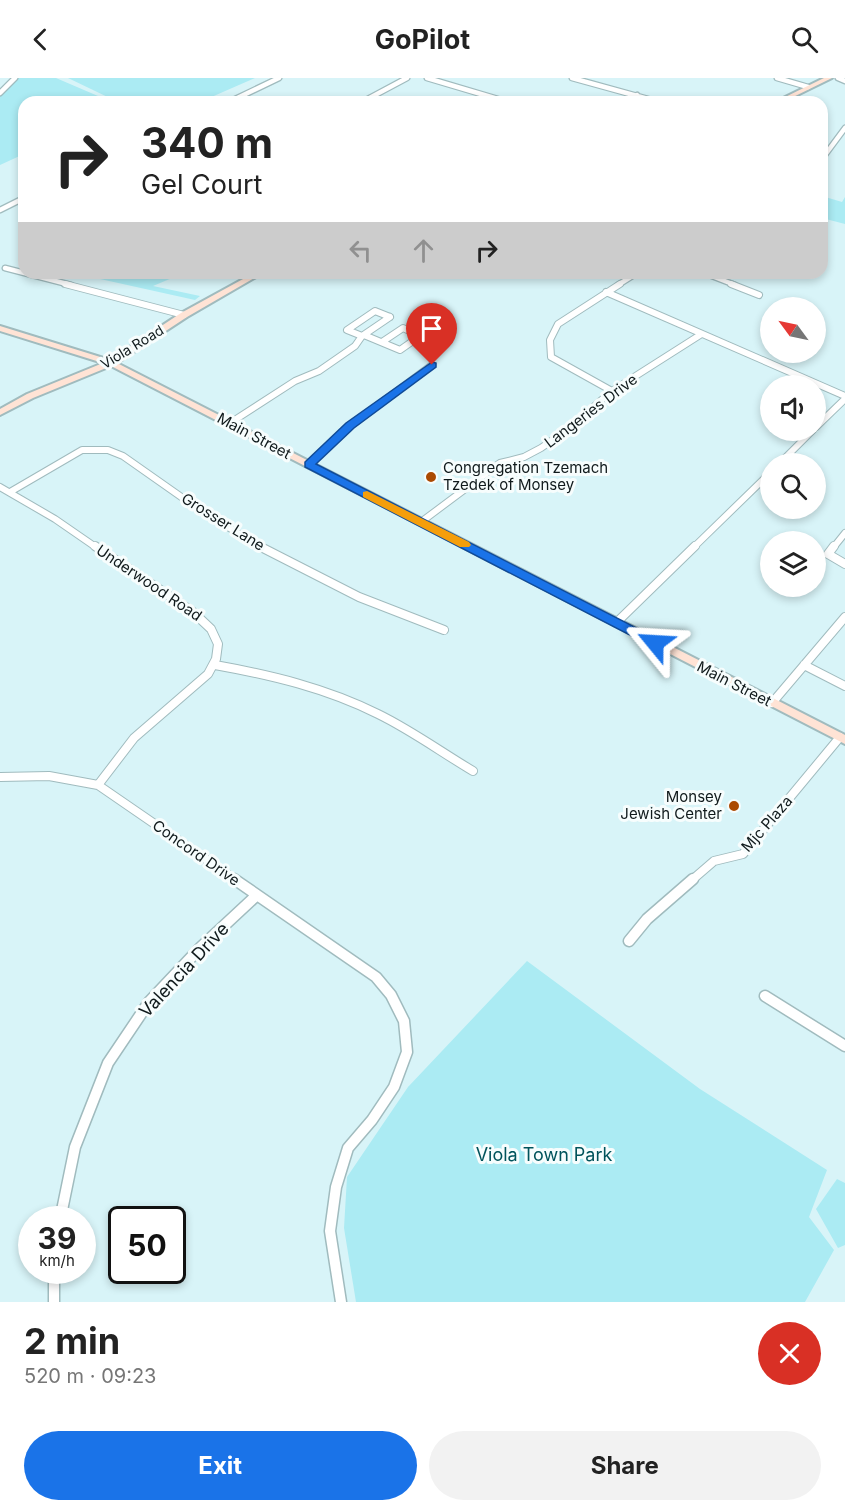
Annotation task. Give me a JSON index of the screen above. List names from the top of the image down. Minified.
{"streets":{"main road":["Viola Road","Main Street"],"street":["Langeries Drive","Grosser Lane","Underwood Road","Mjc Plaza","Concord Drive","Valencia Drive"]},"crossings":[["Viola Road","Main Street"],["Langeries Drive","Main Street"],["Main Street","Mjc Plaza"],["Grosser Lane","Underwood Road"],["Concord Drive","Valencia Drive"]],"parks":["Viola Town Park"],"places":["Congregation Tzemach Tzedek of Monsey","Monsey Jewish Center"],"north":"top left","page":{"header":"GoPilot","turn":["340 m","Gel Court"],"speed":"39 km/h","limit":"50","heading":["2 min","520 m · 09:23"],"buttons":["Exit","Share"]}}
